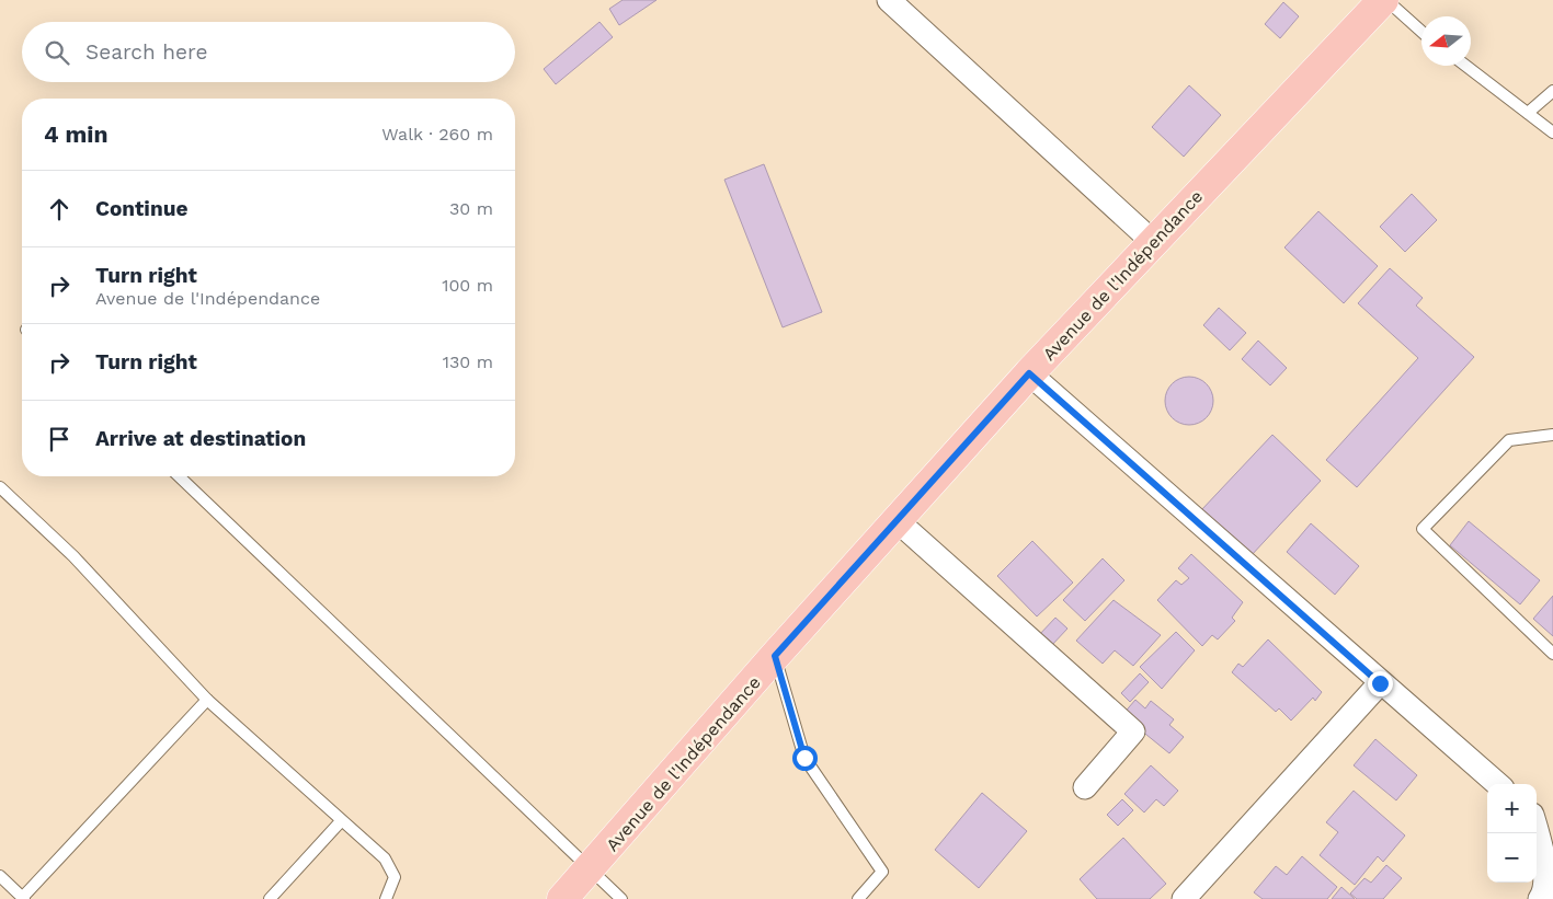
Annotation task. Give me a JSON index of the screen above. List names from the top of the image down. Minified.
{"streets":{"main road":["Avenue de l'Indépendance"]},"north":"left","page":{"search":"Search here","heading":["4 min","Walk · 260 m"],"list":[["Continue","30 m"],["Turn right","Avenue de l'Indépendance","100 m"],["Turn right","130 m"],"Arrive at destination"],"map_buttons":["+","−"]}}
